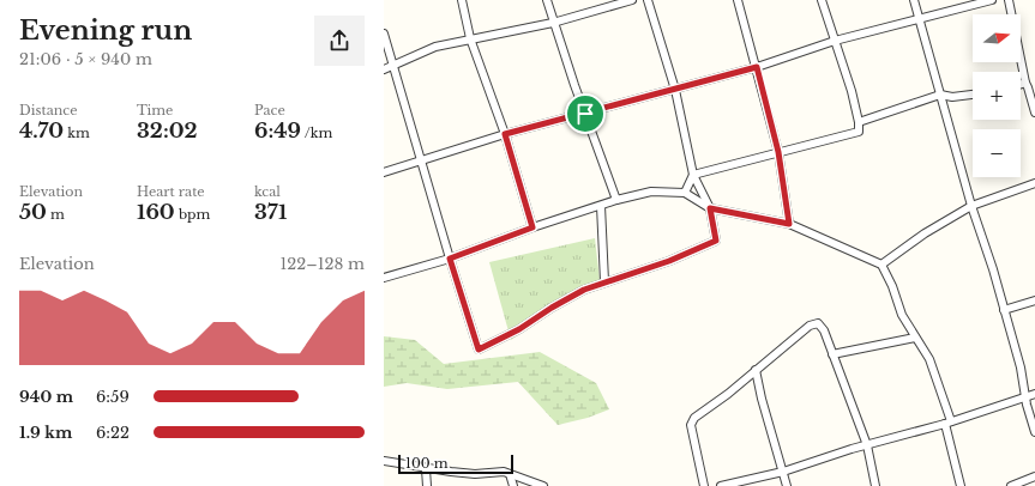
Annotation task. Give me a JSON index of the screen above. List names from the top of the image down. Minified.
{"scale_bar":"100 m","north":"right","page":{"heading":["Evening run","21:06 · 5 × 940 m"],"map_buttons":["+","−"],"stats":[["Distance","4.70 km"],["Time","32:02"],["Pace","6:49 /km"],["Elevation","50 m"],["Heart rate","160 bpm"],["kcal","371"]],"chart":["Elevation","122–128 m"],"list":[{"name":"940 m","note":"6:59"},{"name":"1.9 km","note":"6:22"}],"scale":"100 m"}}
